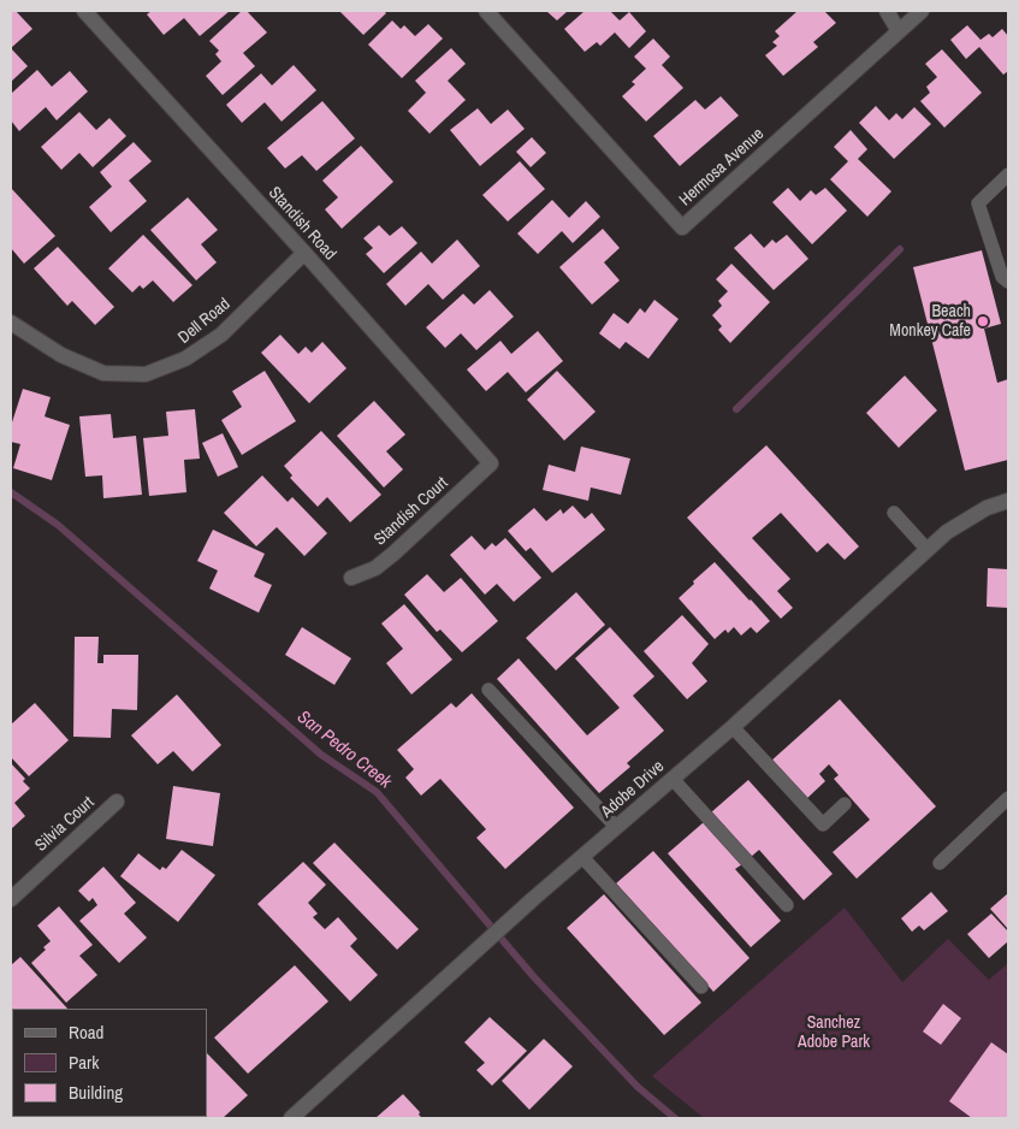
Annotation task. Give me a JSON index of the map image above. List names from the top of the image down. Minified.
{"streets":{"street":["Hermosa Avenue","Standish Road","Dell Road","Standish Court","Adobe Drive","Silvia Court"]},"crossings":[["Standish Road","Dell Road"],["Standish Road","Standish Court"]],"water":["San Pedro Creek"],"parks":["Sanchez Adobe Park"],"places":["Beach Monkey Cafe"],"legend":["Road","Park","Building"]}
